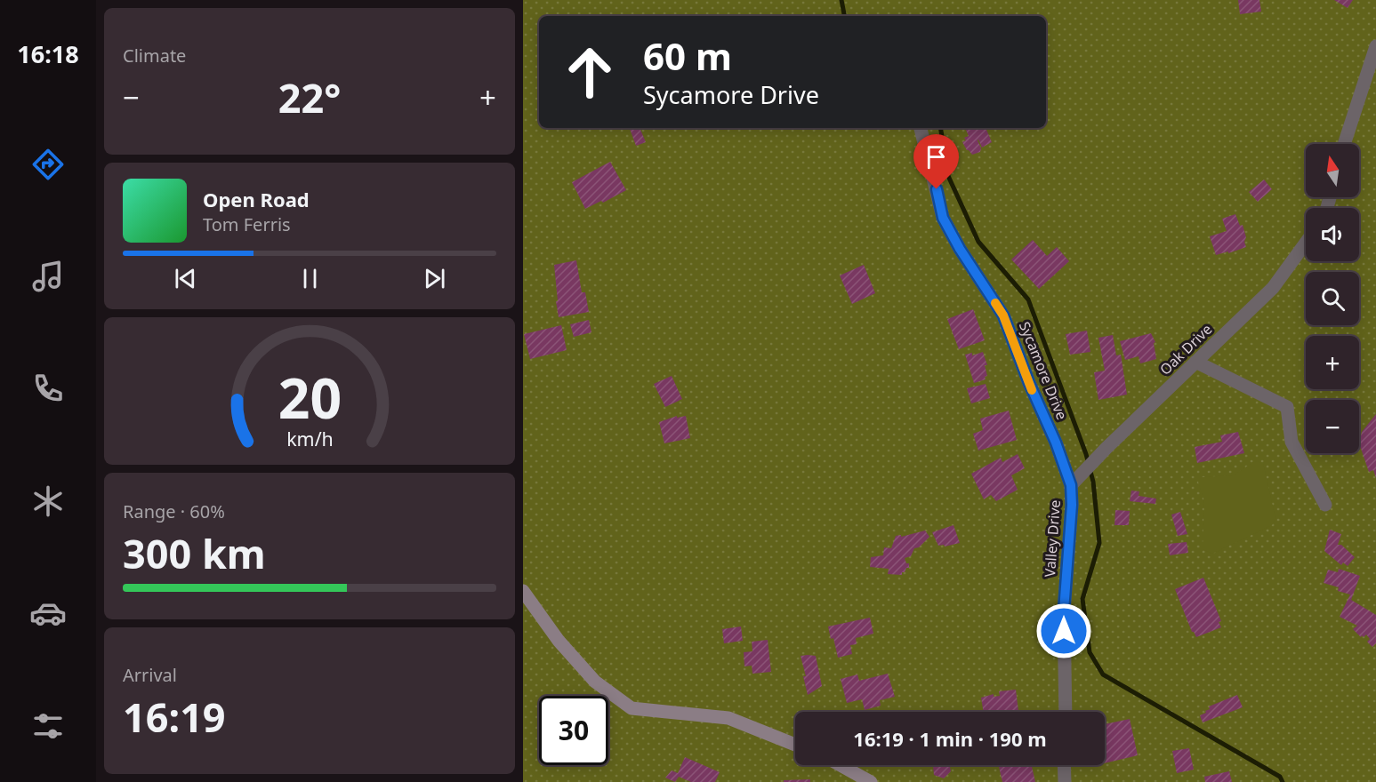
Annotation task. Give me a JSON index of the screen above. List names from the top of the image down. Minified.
{"streets":{"street":["Oak Drive","Sycamore Drive","Valley Drive"]},"crossings":[["Oak Drive","Sycamore Drive"],["Oak Drive","Valley Drive"],["Sycamore Drive","Valley Drive"]],"north":"top","page":{"tabs":"16:18","tile":["Climate",["Range · 60%","300 km"],["Arrival","16:19"]],"turn":["60 m","Sycamore Drive"],"heat":["−","22°","+"],"map_buttons":["+","−"],"song":["Open Road","Tom Ferris"],"limit":"30","trip":"16:19 · 1 min · 190 m","gauge":["20","km/h"]}}
